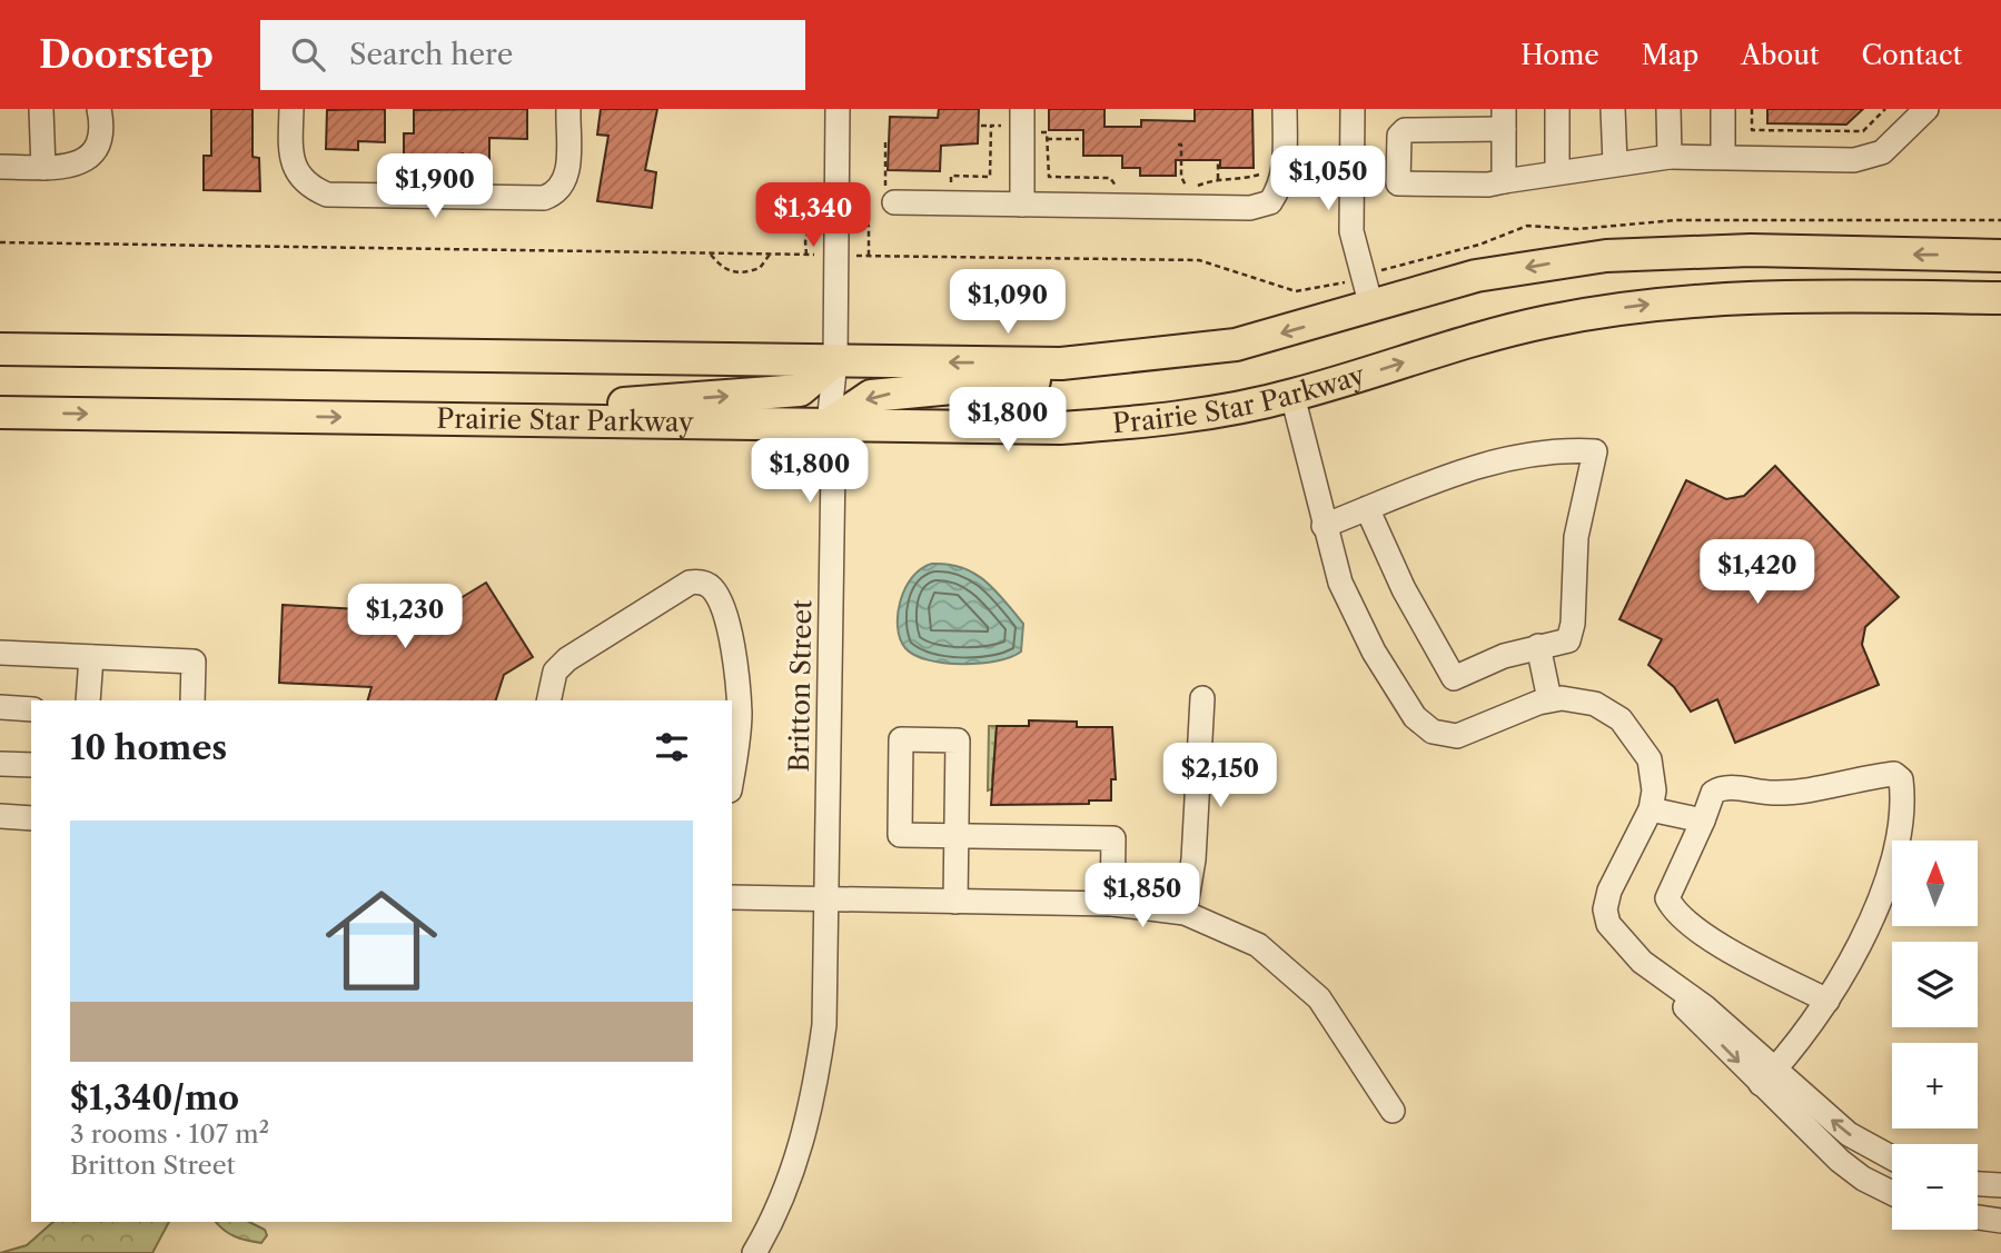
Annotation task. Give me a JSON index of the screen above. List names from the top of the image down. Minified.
{"streets":{"main road":["Prairie Star Parkway"],"street":["Britton Street"]},"crossings":[["Prairie Star Parkway","Britton Street"]],"north":"top","page":{"header":"Doorstep","search":"Search here","nav":["Home","Map","About","Contact"],"price":["$1,050","$1,900","$1,340","$1,090","$1,800","$1,800","$1,420","$1,230","$2,150","$1,850"],"heading":"10 homes","list":[{"name":"$1,340/mo","note":"3 rooms · 107 m² · Britton Street"}],"map_buttons":["+","−"]}}
